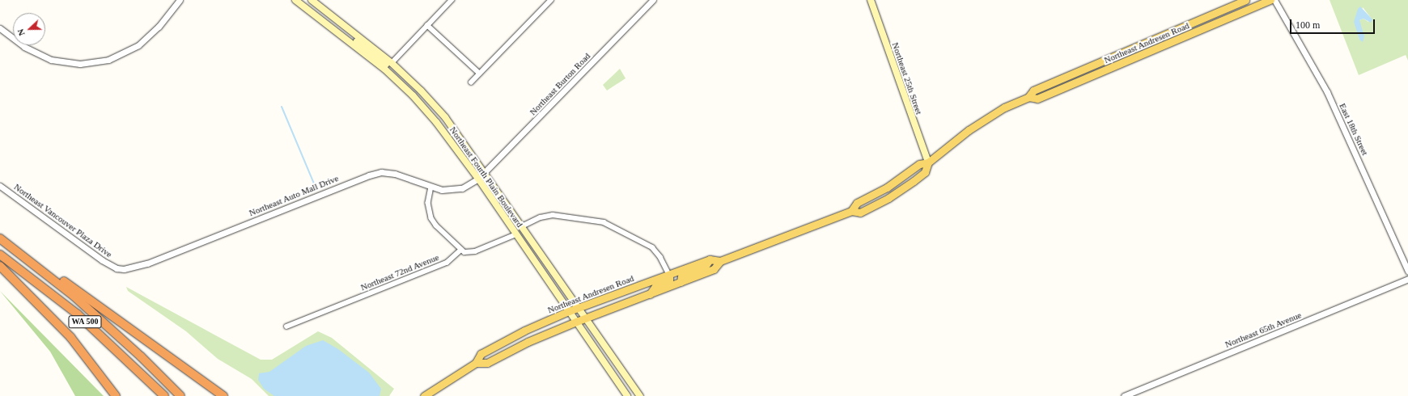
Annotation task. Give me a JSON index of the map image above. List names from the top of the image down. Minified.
{"streets":{"highway":["WA 500"],"main road":["Northeast Andresen Road","Northeast 25th Street","Northeast Fourth Plain Boulevard"],"street":["Northeast Burton Road","East 18th Street","Northeast Auto Mall Drive","Northeast Vancouver Plaza Drive","Northeast 72nd Avenue","Northeast 65th Avenue"]},"crossings":[["Northeast Andresen Road","Northeast 25th Street"],["Northeast Andresen Road","Northeast Fourth Plain Boulevard"],["Northeast Burton Road","Northeast Fourth Plain Boulevard"],["Northeast Burton Road","Northeast Auto Mall Drive"],["Northeast Fourth Plain Boulevard","Northeast Auto Mall Drive"],["Northeast Auto Mall Drive","Northeast Vancouver Plaza Drive"]],"scale_bar":"100 m","north":"left"}
